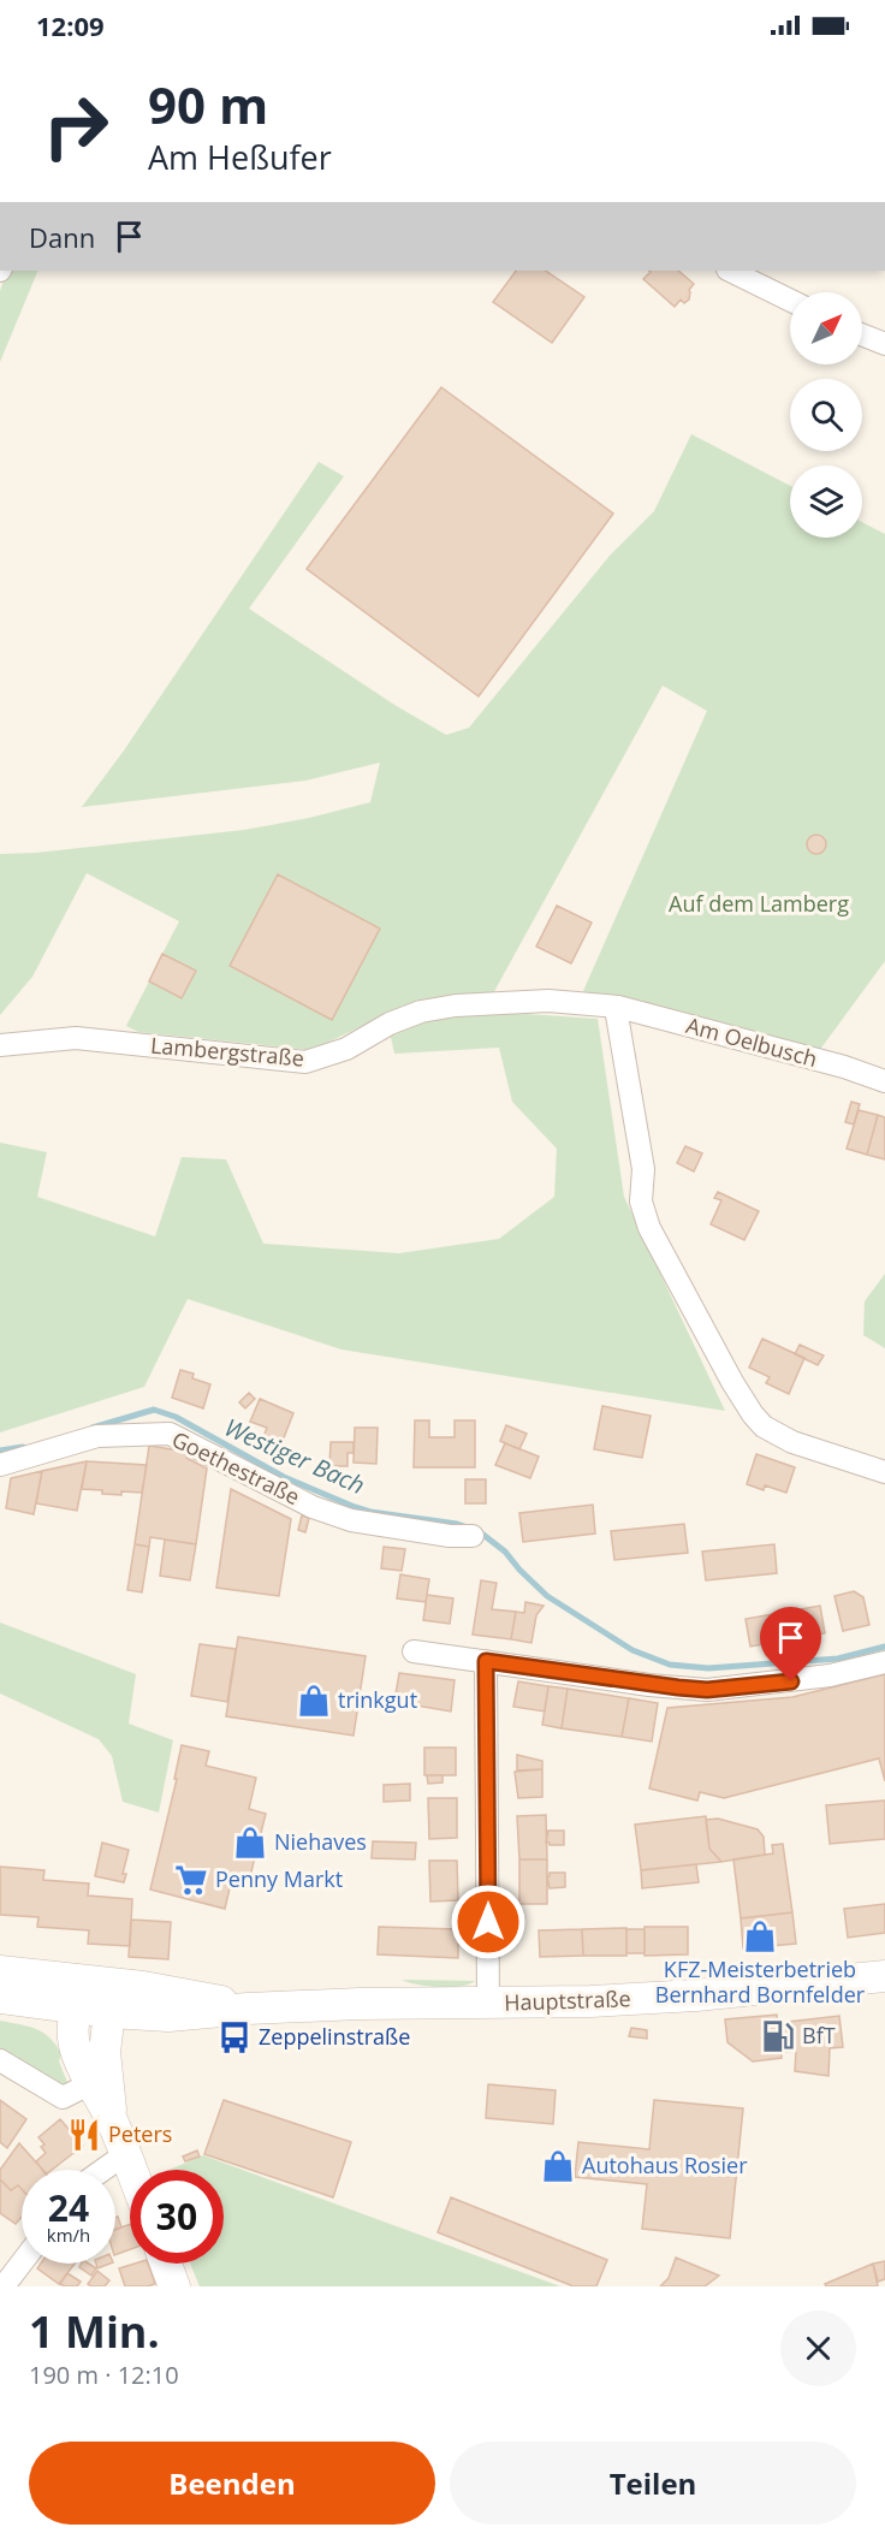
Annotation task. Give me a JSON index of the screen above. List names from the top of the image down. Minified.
{"streets":{"main road":["Hauptstraße"],"street":["Am Oelbusch","Lambergstraße","Goethestraße"]},"crossings":[["Am Oelbusch","Lambergstraße"]],"water":["Westiger Bach"],"parks":["Auf dem Lamberg"],"places":{"shop":["trinkgut","Niehaves","KFZ-Meisterbetrieb Bernhard Bornfelder","Autohaus Rosier"],"supermarket":["Penny Markt"],"fuel station":["BfT"],"bus stop":["Zeppelinstraße"],"restaurant":["Peters"]},"north":"top right","page":{"status":"12:09","turn":["90 m","Am Heßufer"],"then":"Dann","speed":"24 km/h","limit":"30","heading":["1 Min.","190 m · 12:10"],"buttons":["Beenden","Teilen"]}}
